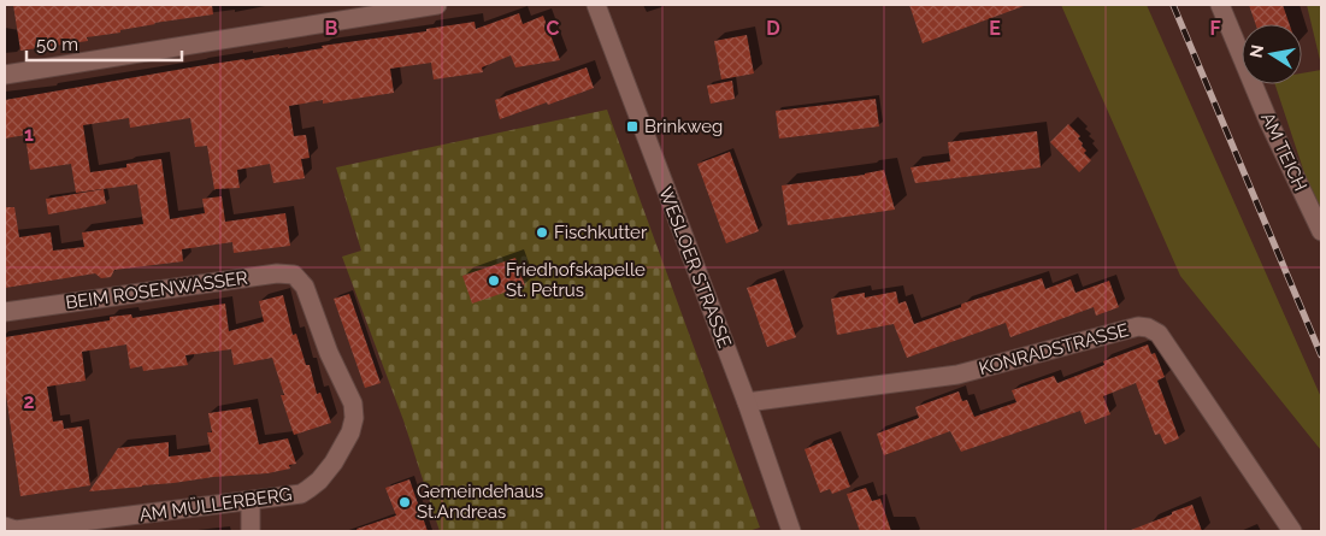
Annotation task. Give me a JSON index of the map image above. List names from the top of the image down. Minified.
{"streets":{"street":["AM TEICH","WESLOER STRASSE","BEIM ROSENWASSER","KONRADSTRASSE","AM MÜLLERBERG"]},"crossings":[["WESLOER STRASSE","KONRADSTRASSE"],["BEIM ROSENWASSER","AM MÜLLERBERG"]],"places":{"transit":["Brinkweg"],"other":["Fischkutter","Friedhofskapelle St. Petrus","Gemeindehaus St.Andreas"]},"scale_bar":"50 m","north":"left","grid":{"columns":["B","C","D","E","F"],"rows":["1","2"]}}
